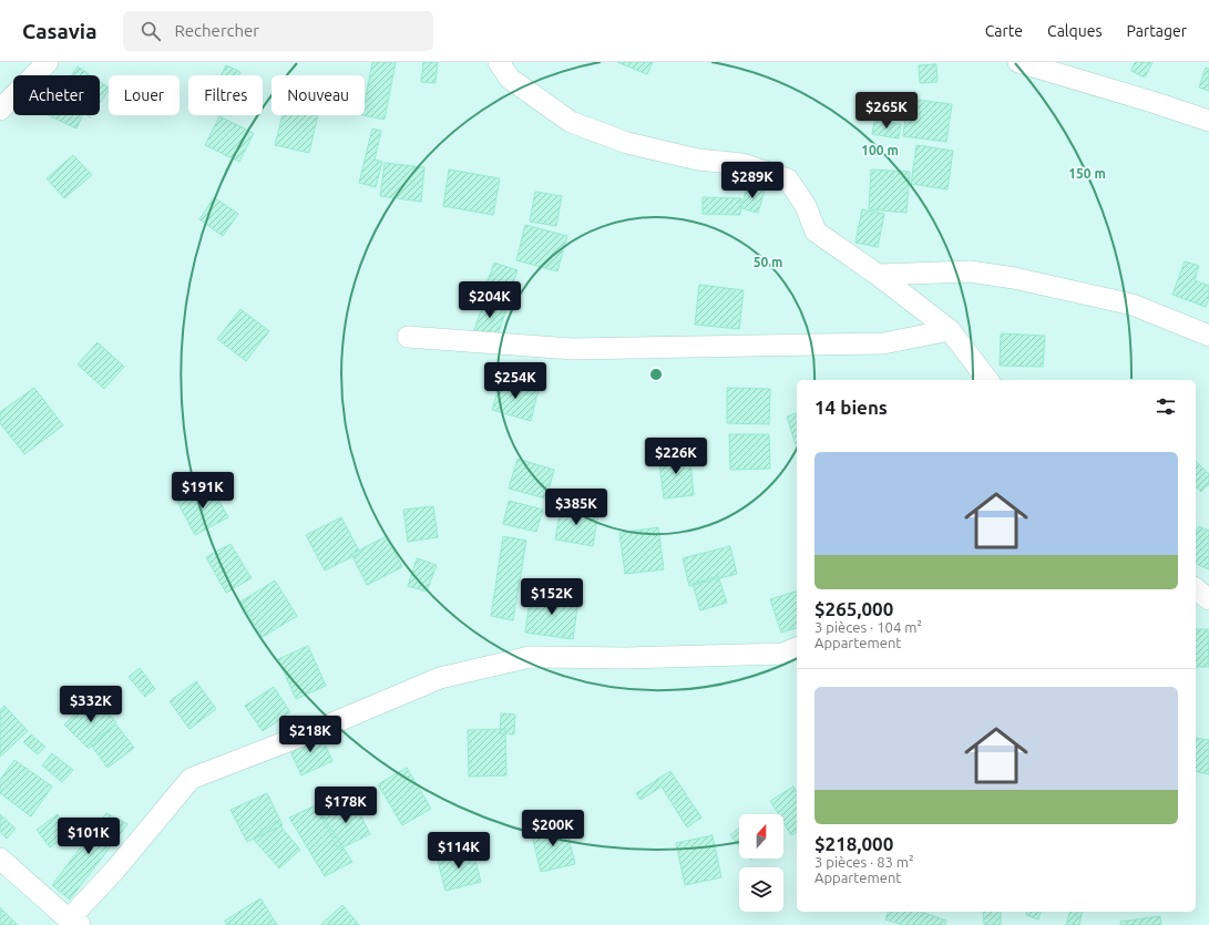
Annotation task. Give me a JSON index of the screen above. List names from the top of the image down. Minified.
{"north":"top","page":{"header":"Casavia","search":"Rechercher","nav":["Carte","Calques","Partager"],"chip":["Acheter","Louer","Filtres","Nouveau"],"price":["$265K","$289K","$204K","$254K","$226K","$191K","$385K","$152K","$332K","$218K","$178K","$200K","$101K","$114K"],"heading":"14 biens","list":[{"name":"$265,000","note":"3 pièces · 104 m² · Appartement"},{"name":"$218,000","note":"3 pièces · 83 m² · Appartement"}]},"rings":["100 m","150 m","50 m"]}
